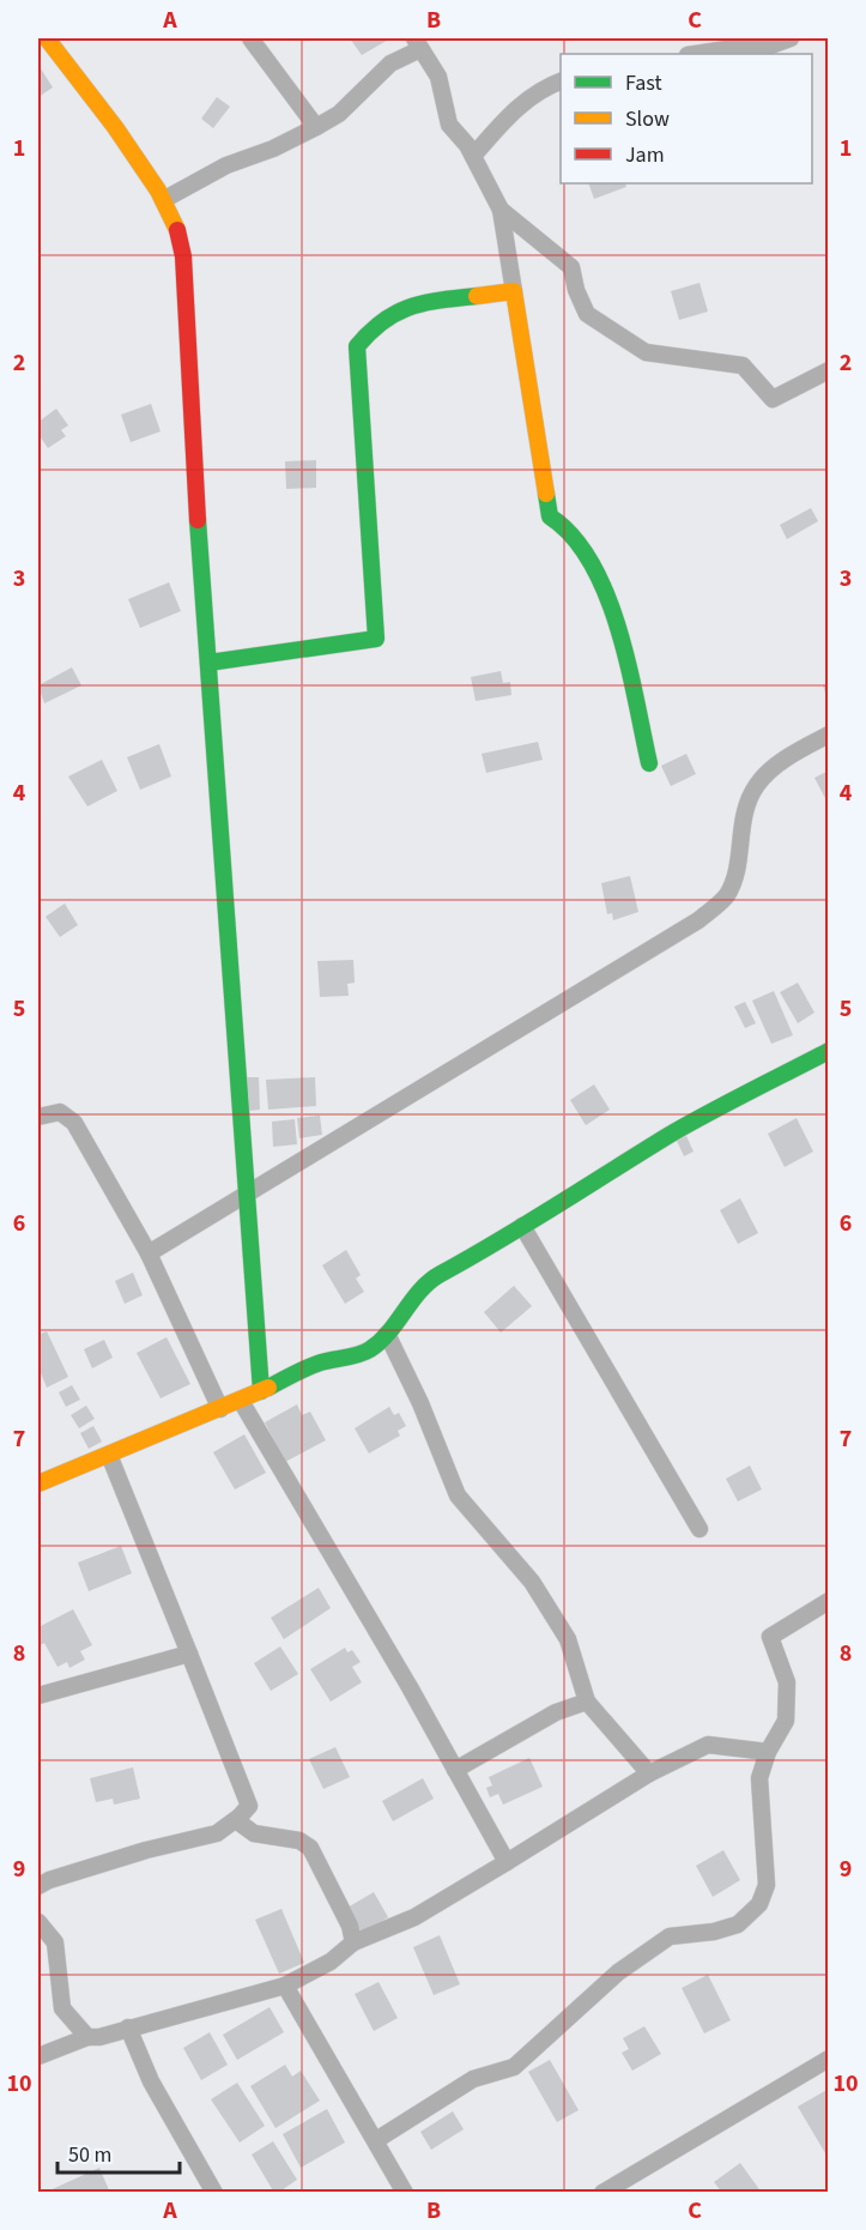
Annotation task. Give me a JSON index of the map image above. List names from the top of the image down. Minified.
{"legend":["Fast","Slow","Jam"],"scale_bar":"50 m","grid":{"columns":["A","B","C"],"rows":["1","2","3","4","5","6","7","8","9","10"]}}
